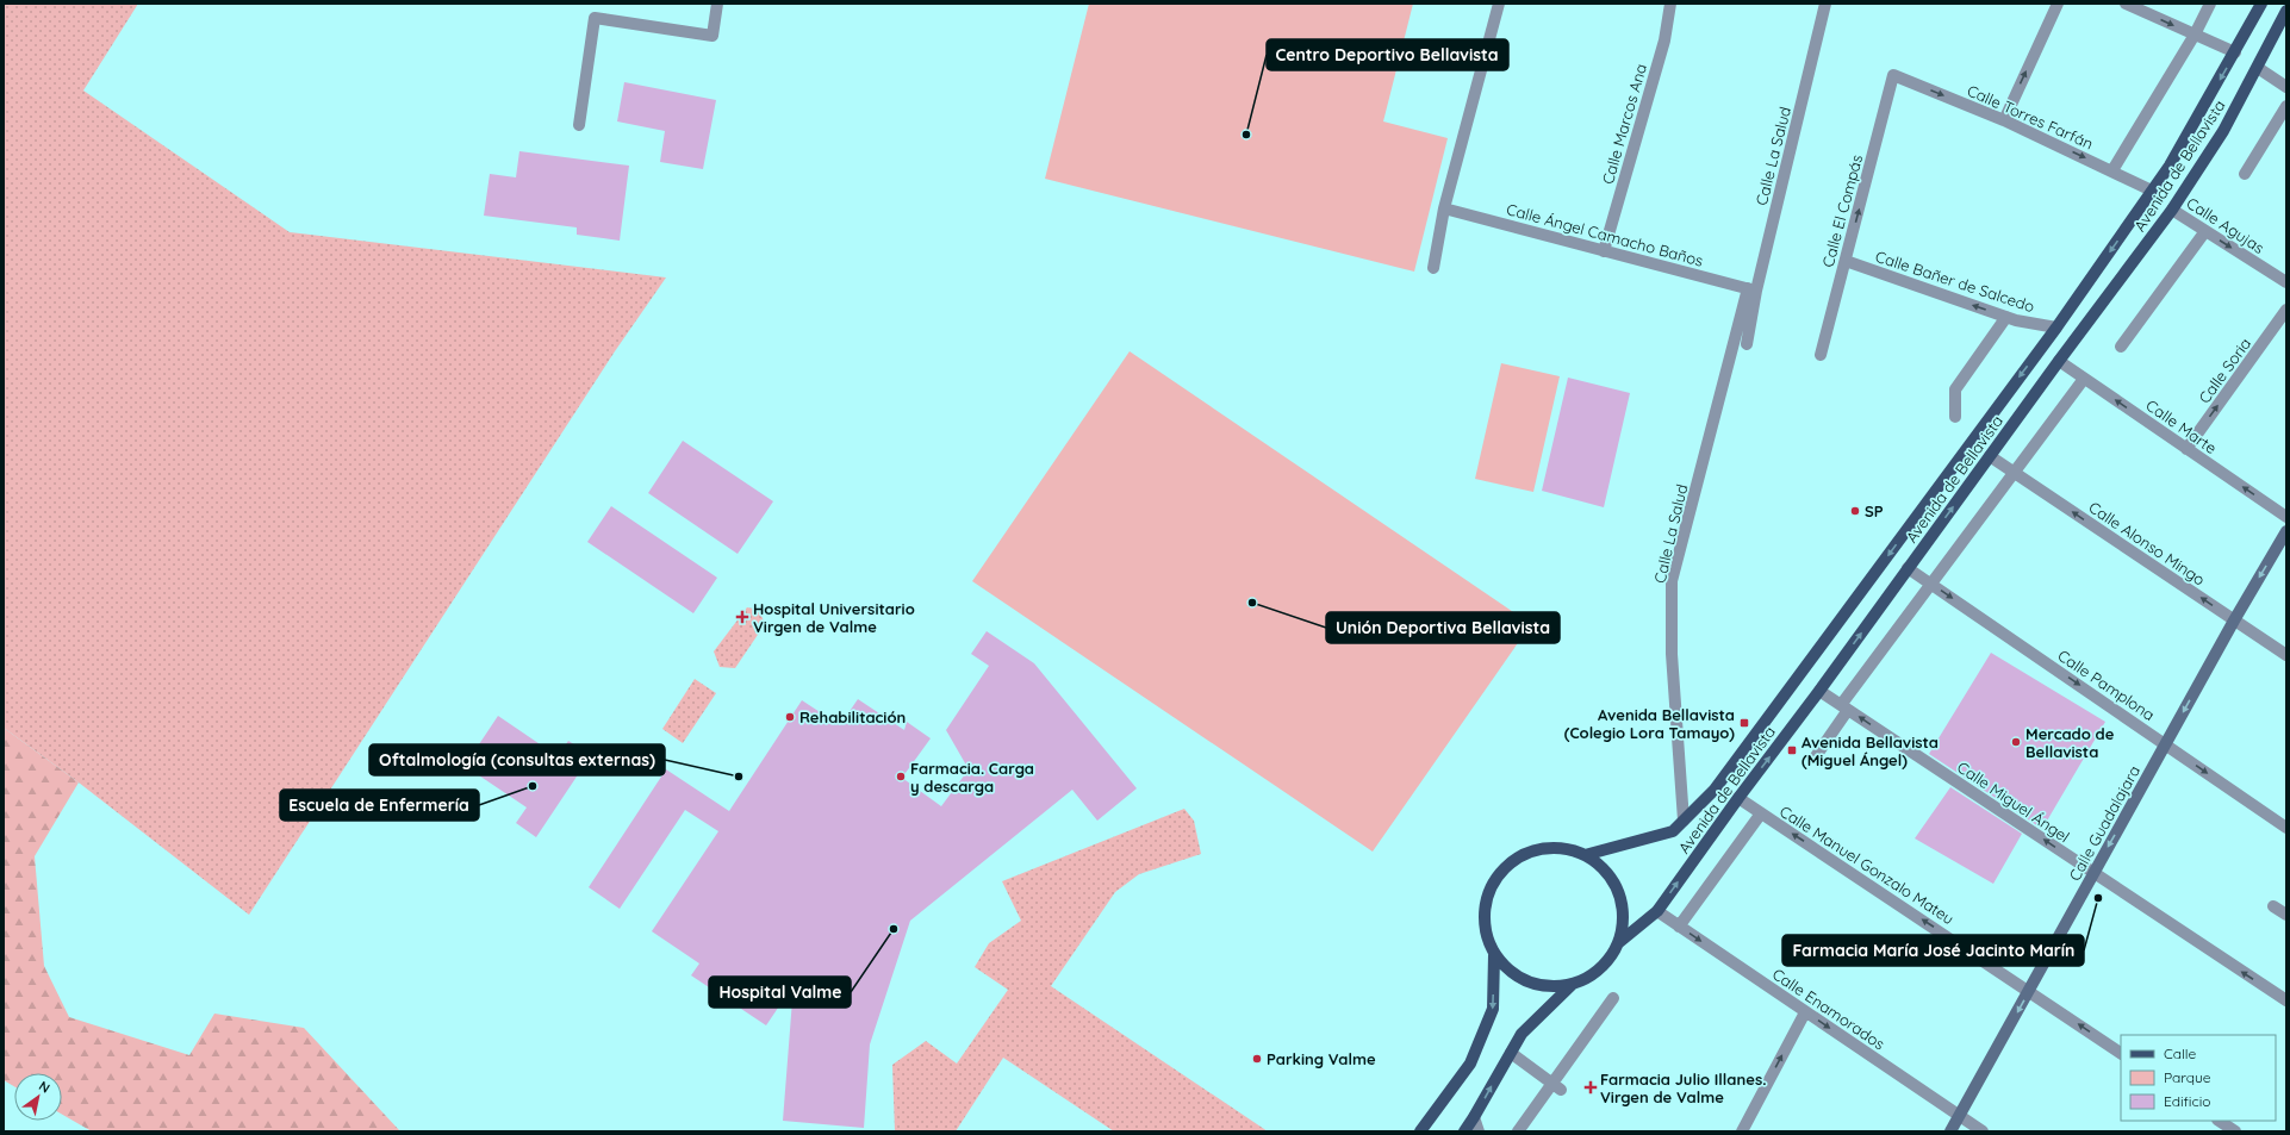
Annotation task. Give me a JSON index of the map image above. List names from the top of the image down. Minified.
{"streets":{"main road":["Avenida de Bellavista"],"street":["Calle Torres Farfán","Calle Marcos Ana","Calle La Salud","Calle El Compás","Calle Agujas","Calle Ángel Camacho Baños","Calle Bañer de Salcedo","Calle Soria","Calle Marte","Calle Alonso Mingo","Calle Pamplona","Calle Miguel Ángel","Calle Guadalajara","Calle Manuel Gonzalo Mateu","Calle Enamorados"]},"crossings":[["Calle Torres Farfán","Avenida de Bellavista"],["Calle Torres Farfán","Calle El Compás"],["Calle Marcos Ana","Calle Ángel Camacho Baños"],["Calle La Salud","Avenida de Bellavista"],["Calle La Salud","Calle Ángel Camacho Baños"],["Avenida de Bellavista","Calle Agujas"],["Avenida de Bellavista","Calle Bañer de Salcedo"],["Avenida de Bellavista","Calle Marte"],["Avenida de Bellavista","Calle Alonso Mingo"],["Avenida de Bellavista","Calle Pamplona"],["Avenida de Bellavista","Calle Miguel Ángel"],["Avenida de Bellavista","Calle Manuel Gonzalo Mateu"],["Avenida de Bellavista","Calle Enamorados"],["Calle El Compás","Calle Bañer de Salcedo"],["Calle Soria","Calle Marte"],["Calle Alonso Mingo","Calle Guadalajara"],["Calle Pamplona","Calle Guadalajara"],["Calle Miguel Ángel","Calle Guadalajara"],["Calle Guadalajara","Calle Manuel Gonzalo Mateu"],["Calle Guadalajara","Calle Enamorados"]],"one_way":["Calle Torres Farfán","Calle El Compás","Calle Agujas","Calle Bañer de Salcedo","Calle Soria","Calle Marte","Calle Alonso Mingo","Calle Pamplona","Calle Miguel Ángel","Calle Guadalajara","Calle Manuel Gonzalo Mateu","Calle Enamorados"],"places":{"other":["Centro Deportivo Bellavista","SP","Unión Deportiva Bellavista","Rehabilitación","Mercado de Bellavista","Oftalmología (consultas externas)","Farmacia. Carga y descarga","Escuela de Enfermería","Farmacia María José Jacinto Marín","Hospital Valme","Parking Valme"],"health":["Hospital Universitario Virgen de Valme","Farmacia Julio Illanes. Virgen de Valme"],"transit":["Avenida Bellavista (Colegio Lora Tamayo)","Avenida Bellavista (Miguel Ángel)"]},"legend":["Calle","Parque","Edificio"],"north":"top right"}
